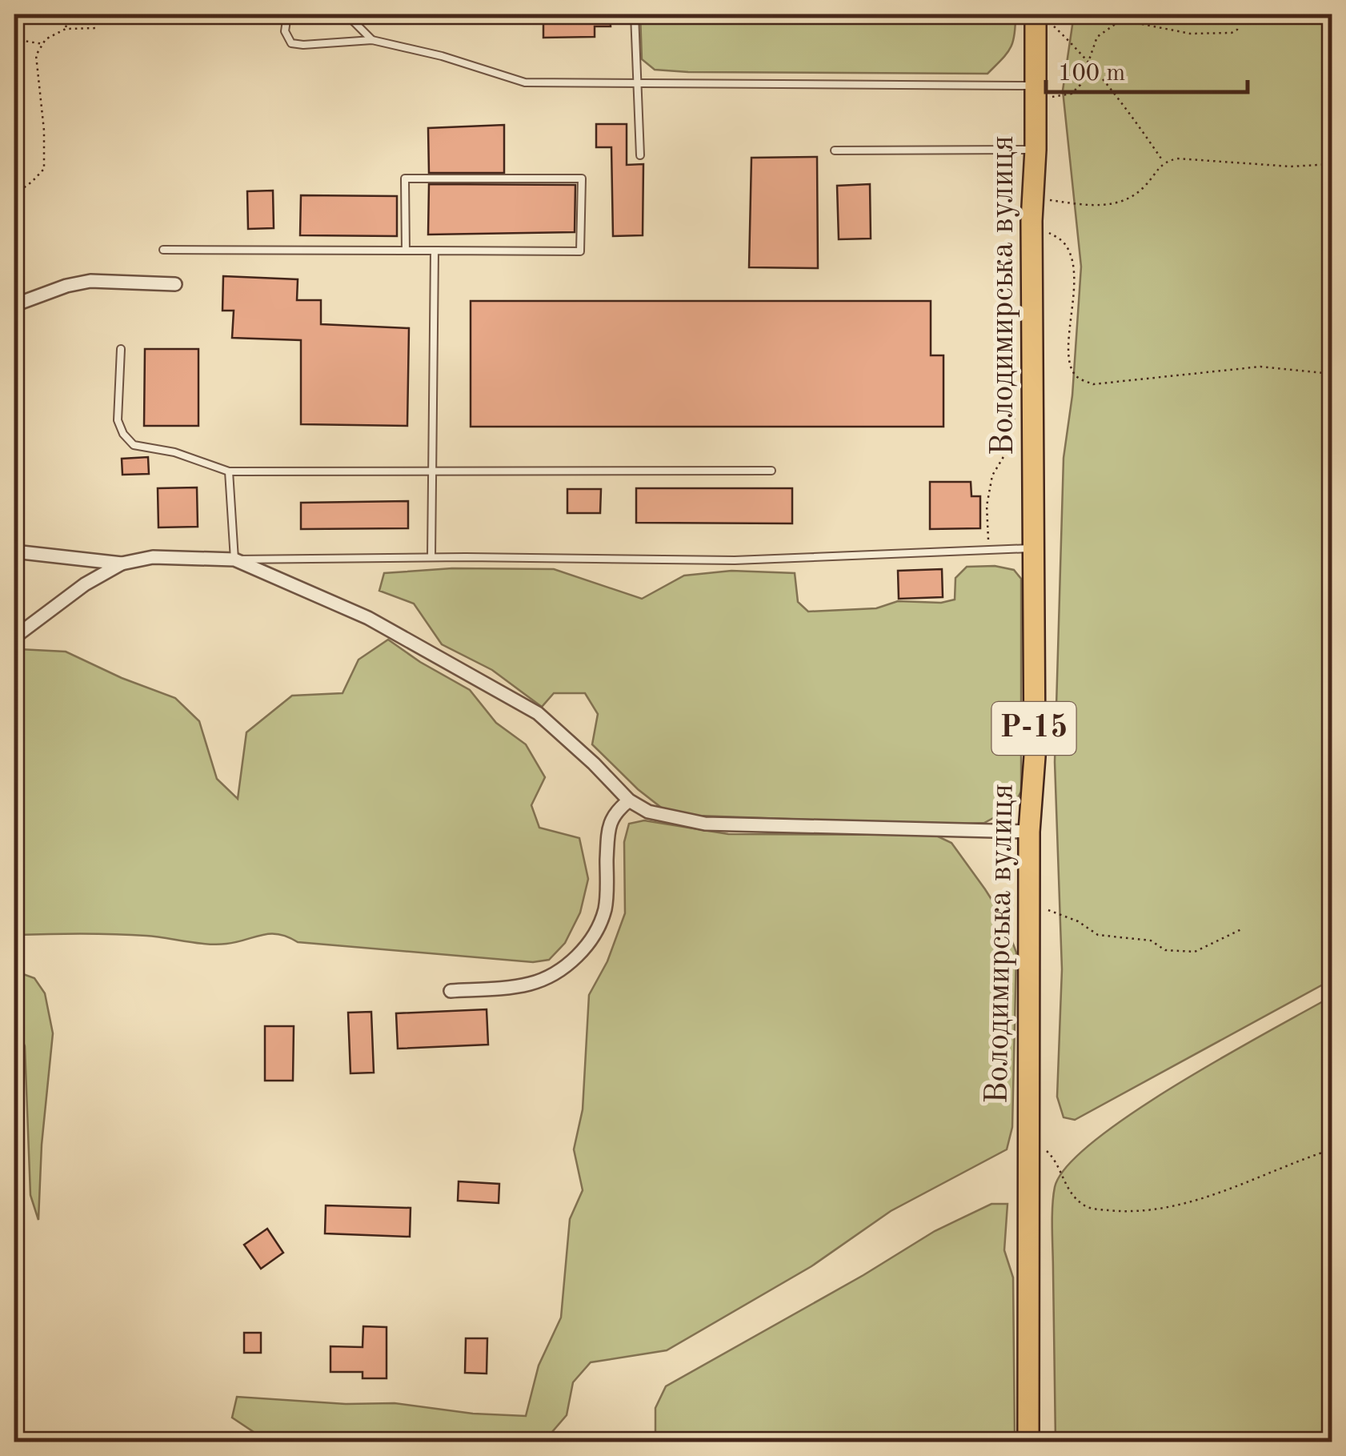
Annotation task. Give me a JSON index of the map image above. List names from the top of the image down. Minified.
{"streets":{"main road":["Володимирська вулиця","Р-15"]},"scale_bar":"100 m"}
